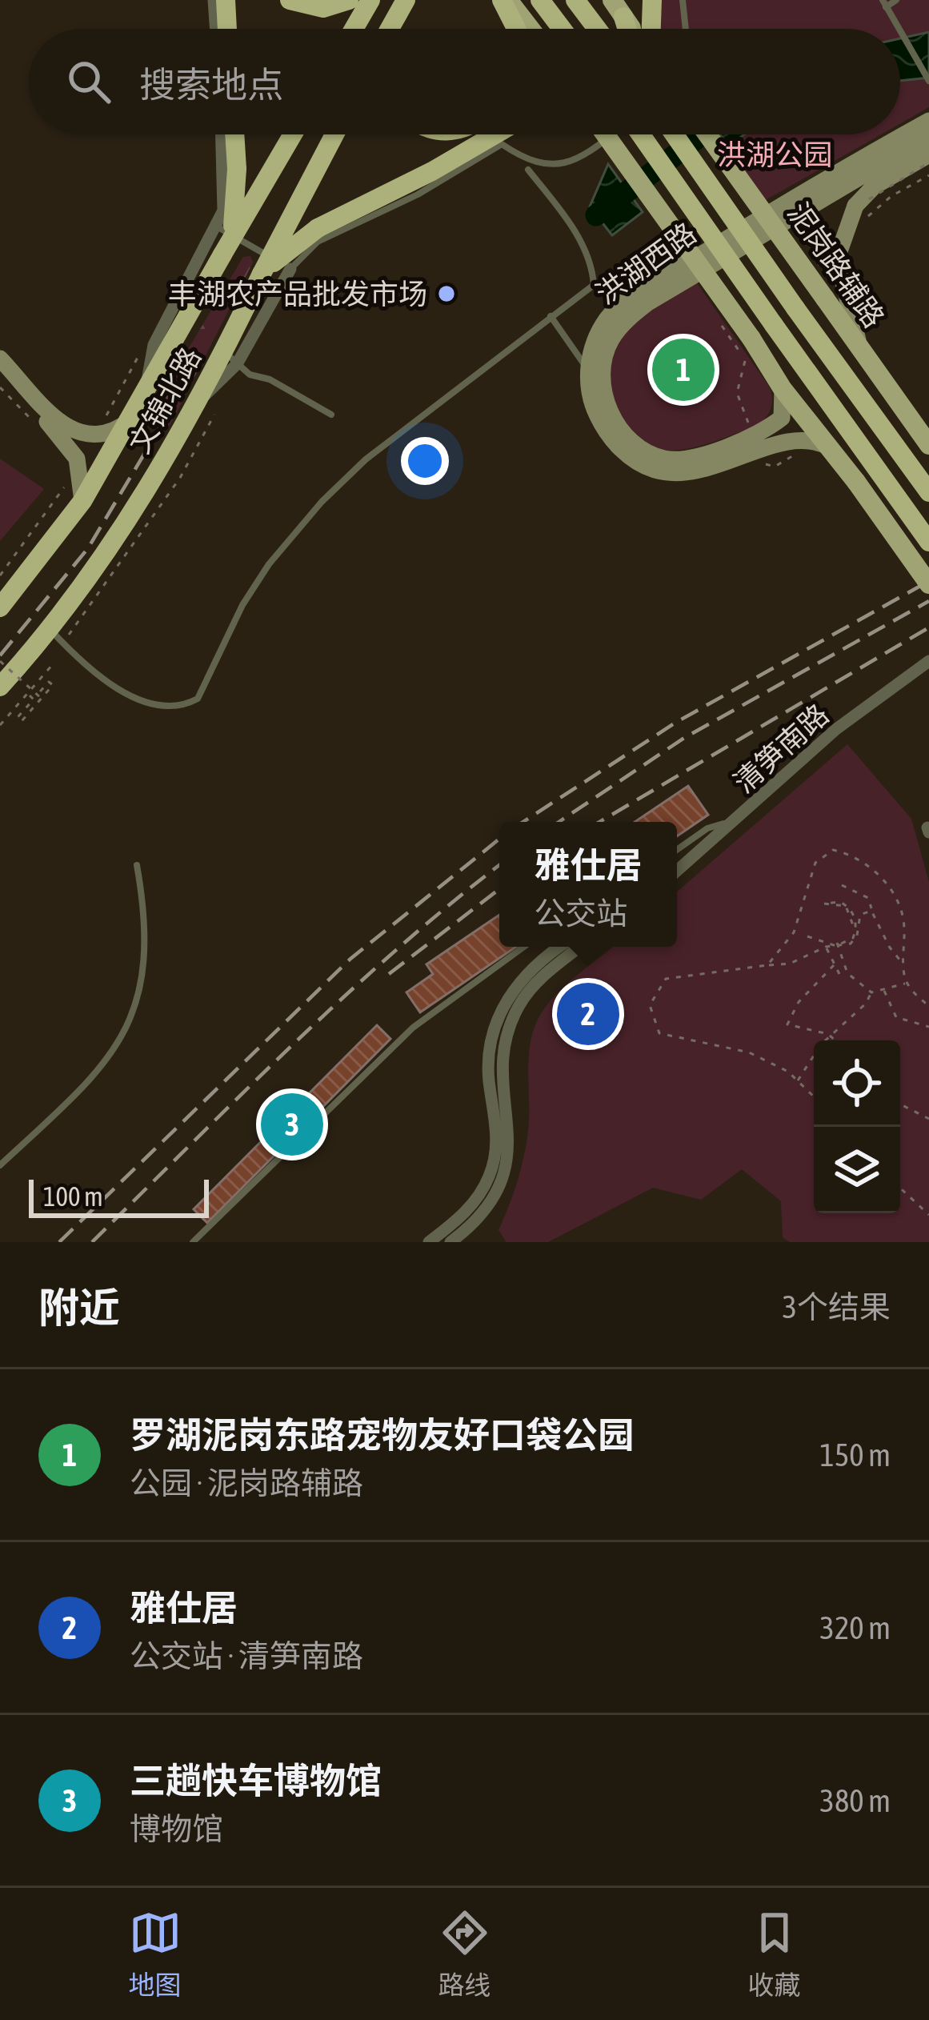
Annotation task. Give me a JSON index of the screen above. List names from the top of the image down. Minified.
{"streets":{"highway":["文锦北路"],"main road":["洪湖西路","泥岗路辅路"],"street":["清笋南路"]},"parks":["洪湖公园"],"places":["丰湖农产品批发市场"],"scale_bar":"100 m","page":{"search":"搜索地点","pins":["1","2","3"],"popup":["雅仕居","公交站"],"scale":"100 m","heading":["附近","3个结果"],"list":[{"mark":"1","name":"罗湖泥岗东路宠物友好口袋公园","note":"公园 · 泥岗路辅路","value":"150 m"},{"mark":"2","name":"雅仕居","note":"公交站 · 清笋南路","value":"320 m"},{"mark":"3","name":"三趟快车博物馆","note":"博物馆","value":"380 m"}],"nav":["地图","路线","收藏"]}}
